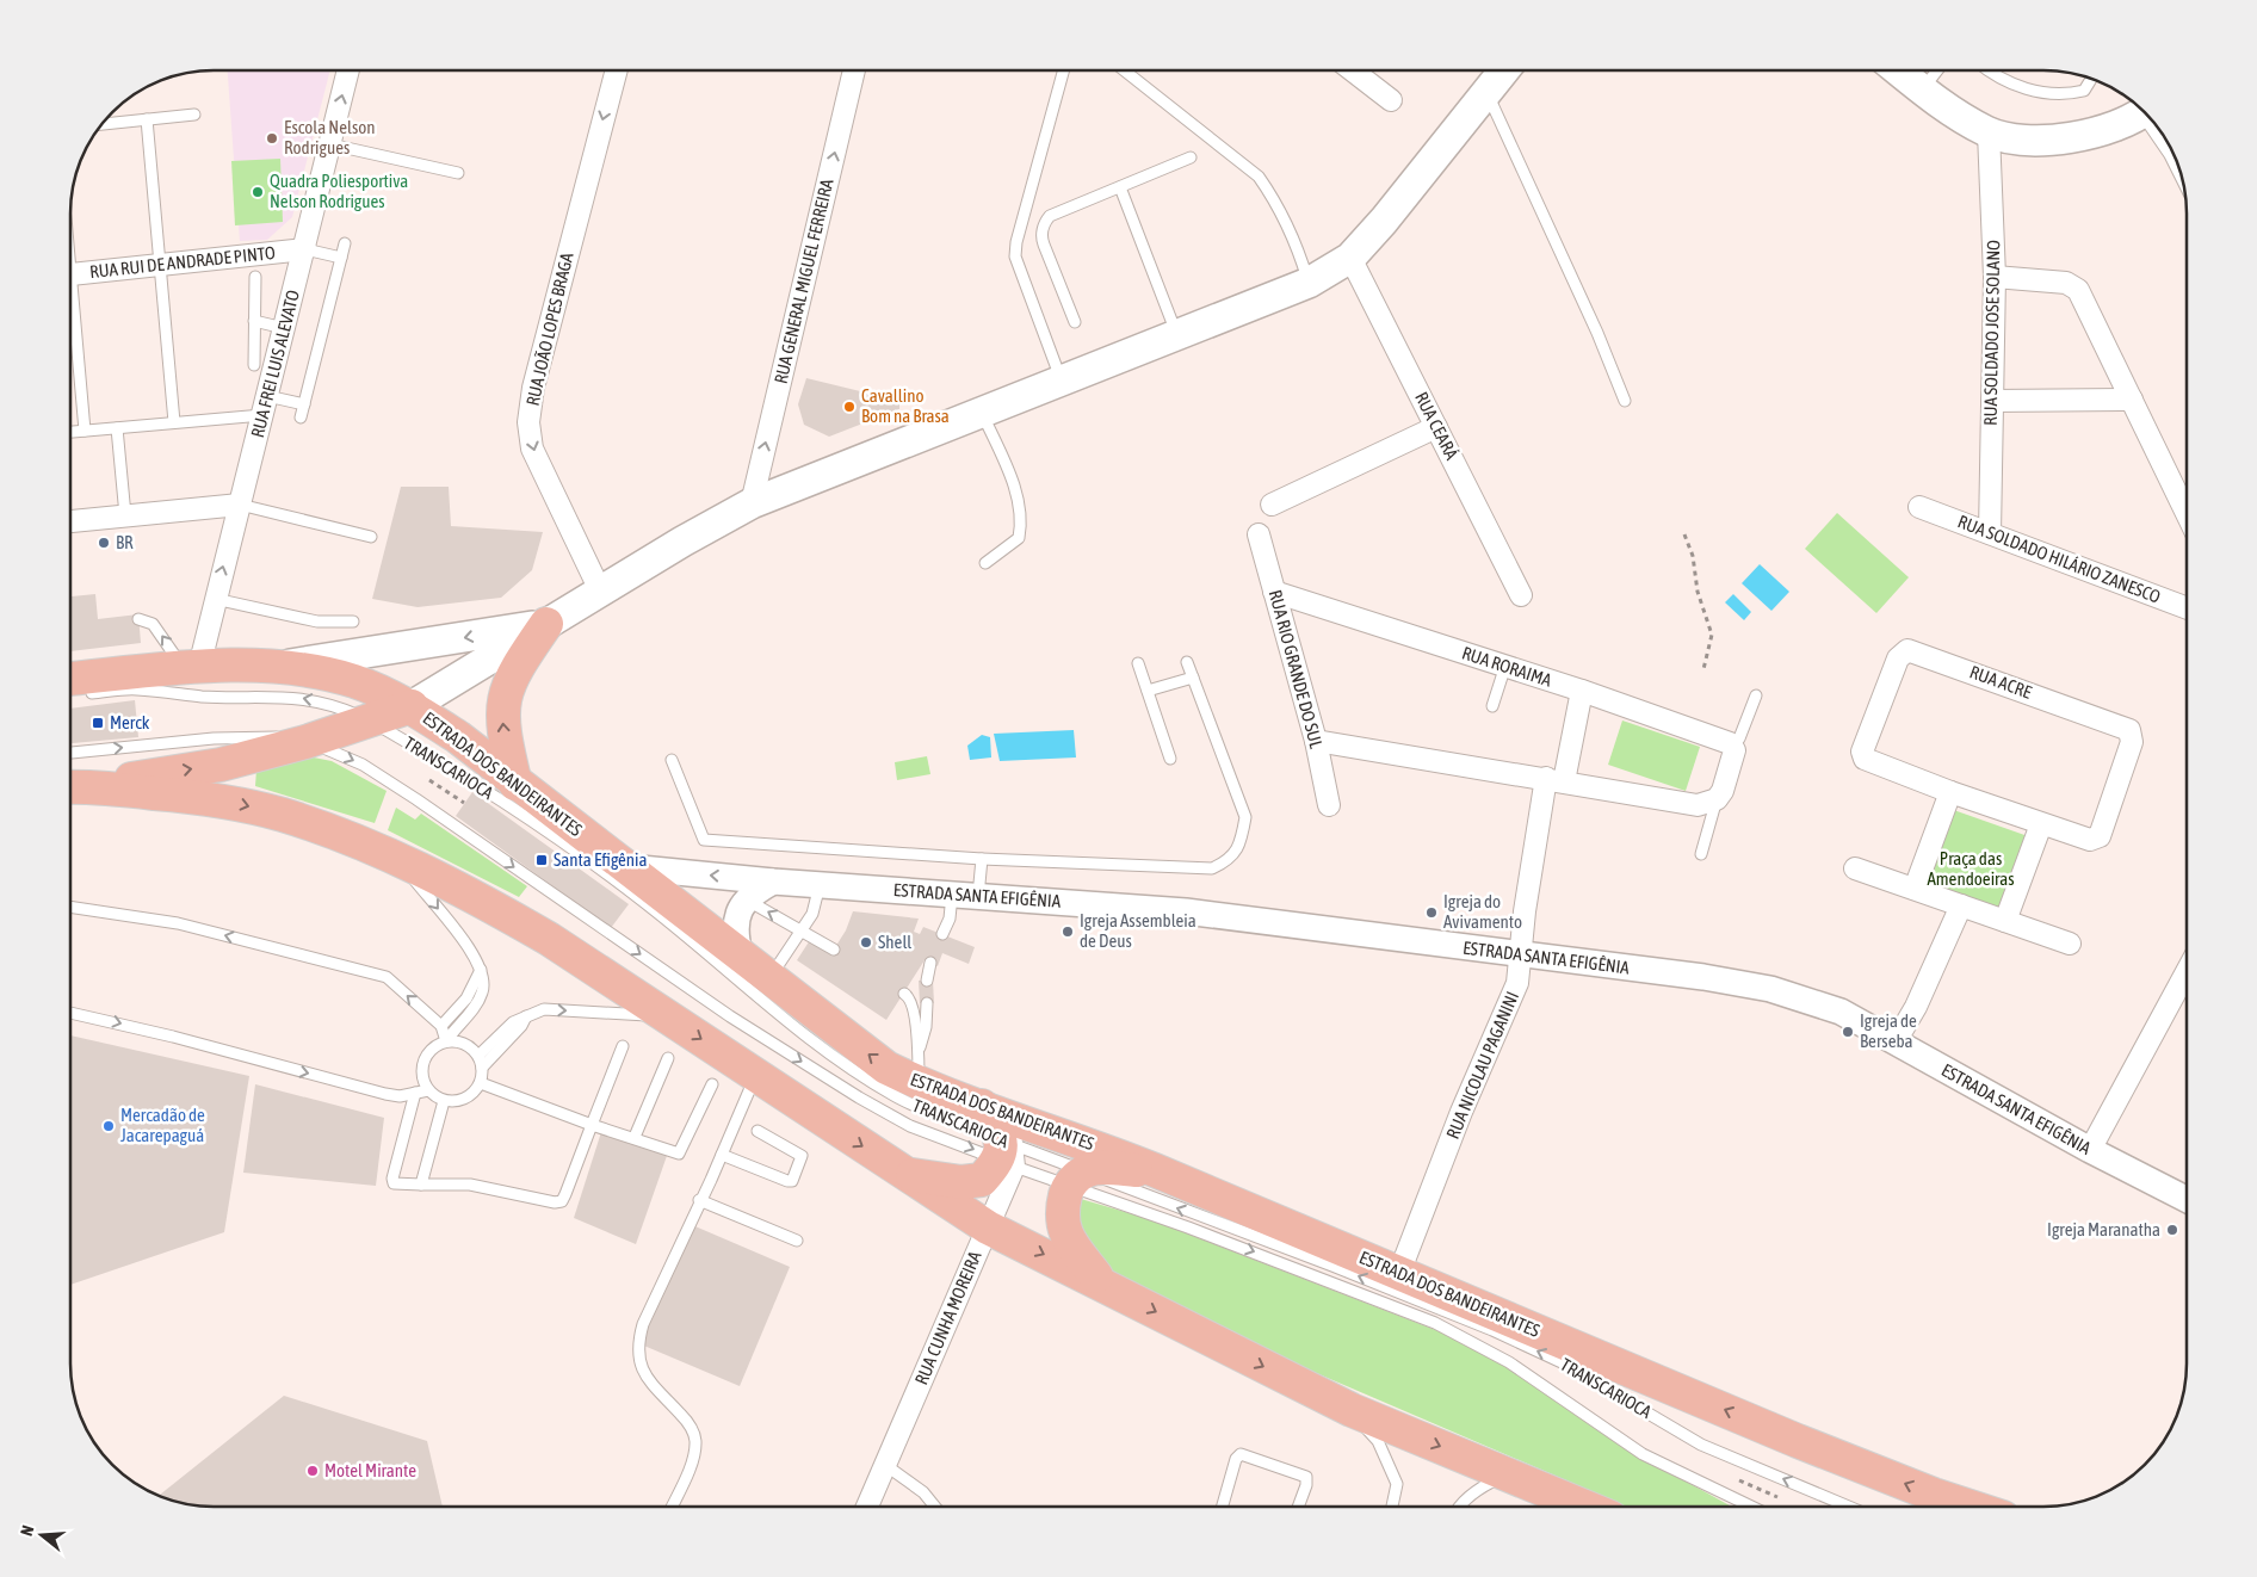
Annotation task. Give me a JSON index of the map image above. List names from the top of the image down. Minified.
{"streets":{"main road":["ESTRADA DOS BANDEIRANTES"],"street":["RUA RUI DE ANDRADE PINTO","RUA GENERAL MIGUEL FERREIRA","RUA JOÃO LOPES BRAGA","RUA SOLDADO JOSE SOLANO","RUA FREI LUIS ALEVATO","RUA CEARÁ","RUA SOLDADO HILÁRIO ZANESCO","RUA RORAIMA","RUA RIO GRANDE DO SUL","RUA ACRE","ESTRADA SANTA EFIGÊNIA","RUA NICOLAU PAGANINI","RUA CUNHA MOREIRA"],"lane":["TRANSCARIOCA"]},"crossings":[["RUA RUI DE ANDRADE PINTO","RUA FREI LUIS ALEVATO"],["RUA SOLDADO JOSE SOLANO","RUA SOLDADO HILÁRIO ZANESCO"],["RUA FREI LUIS ALEVATO","ESTRADA DOS BANDEIRANTES"],["RUA RORAIMA","RUA RIO GRANDE DO SUL"],["RUA RORAIMA","RUA NICOLAU PAGANINI"],["TRANSCARIOCA","ESTRADA DOS BANDEIRANTES"],["TRANSCARIOCA","RUA CUNHA MOREIRA"],["ESTRADA DOS BANDEIRANTES","ESTRADA SANTA EFIGÊNIA"],["ESTRADA DOS BANDEIRANTES","RUA NICOLAU PAGANINI"],["ESTRADA DOS BANDEIRANTES","RUA CUNHA MOREIRA"],["ESTRADA SANTA EFIGÊNIA","RUA NICOLAU PAGANINI"]],"one_way":["RUA GENERAL MIGUEL FERREIRA","RUA JOÃO LOPES BRAGA"],"parks":["Praça das Amendoeiras"],"places":{"other":["Escola Nelson Rodrigues","Quadra Poliesportiva Nelson Rodrigues","Cavallino Bom na Brasa","BR","Igreja do Avivamento","Igreja Assembleia de Deus","Shell","Igreja de Berseba","Mercadão de Jacarepaguá","Igreja Maranatha","Motel Mirante"],"transit":["Merck","Santa Efigênia"]},"north":"left"}
